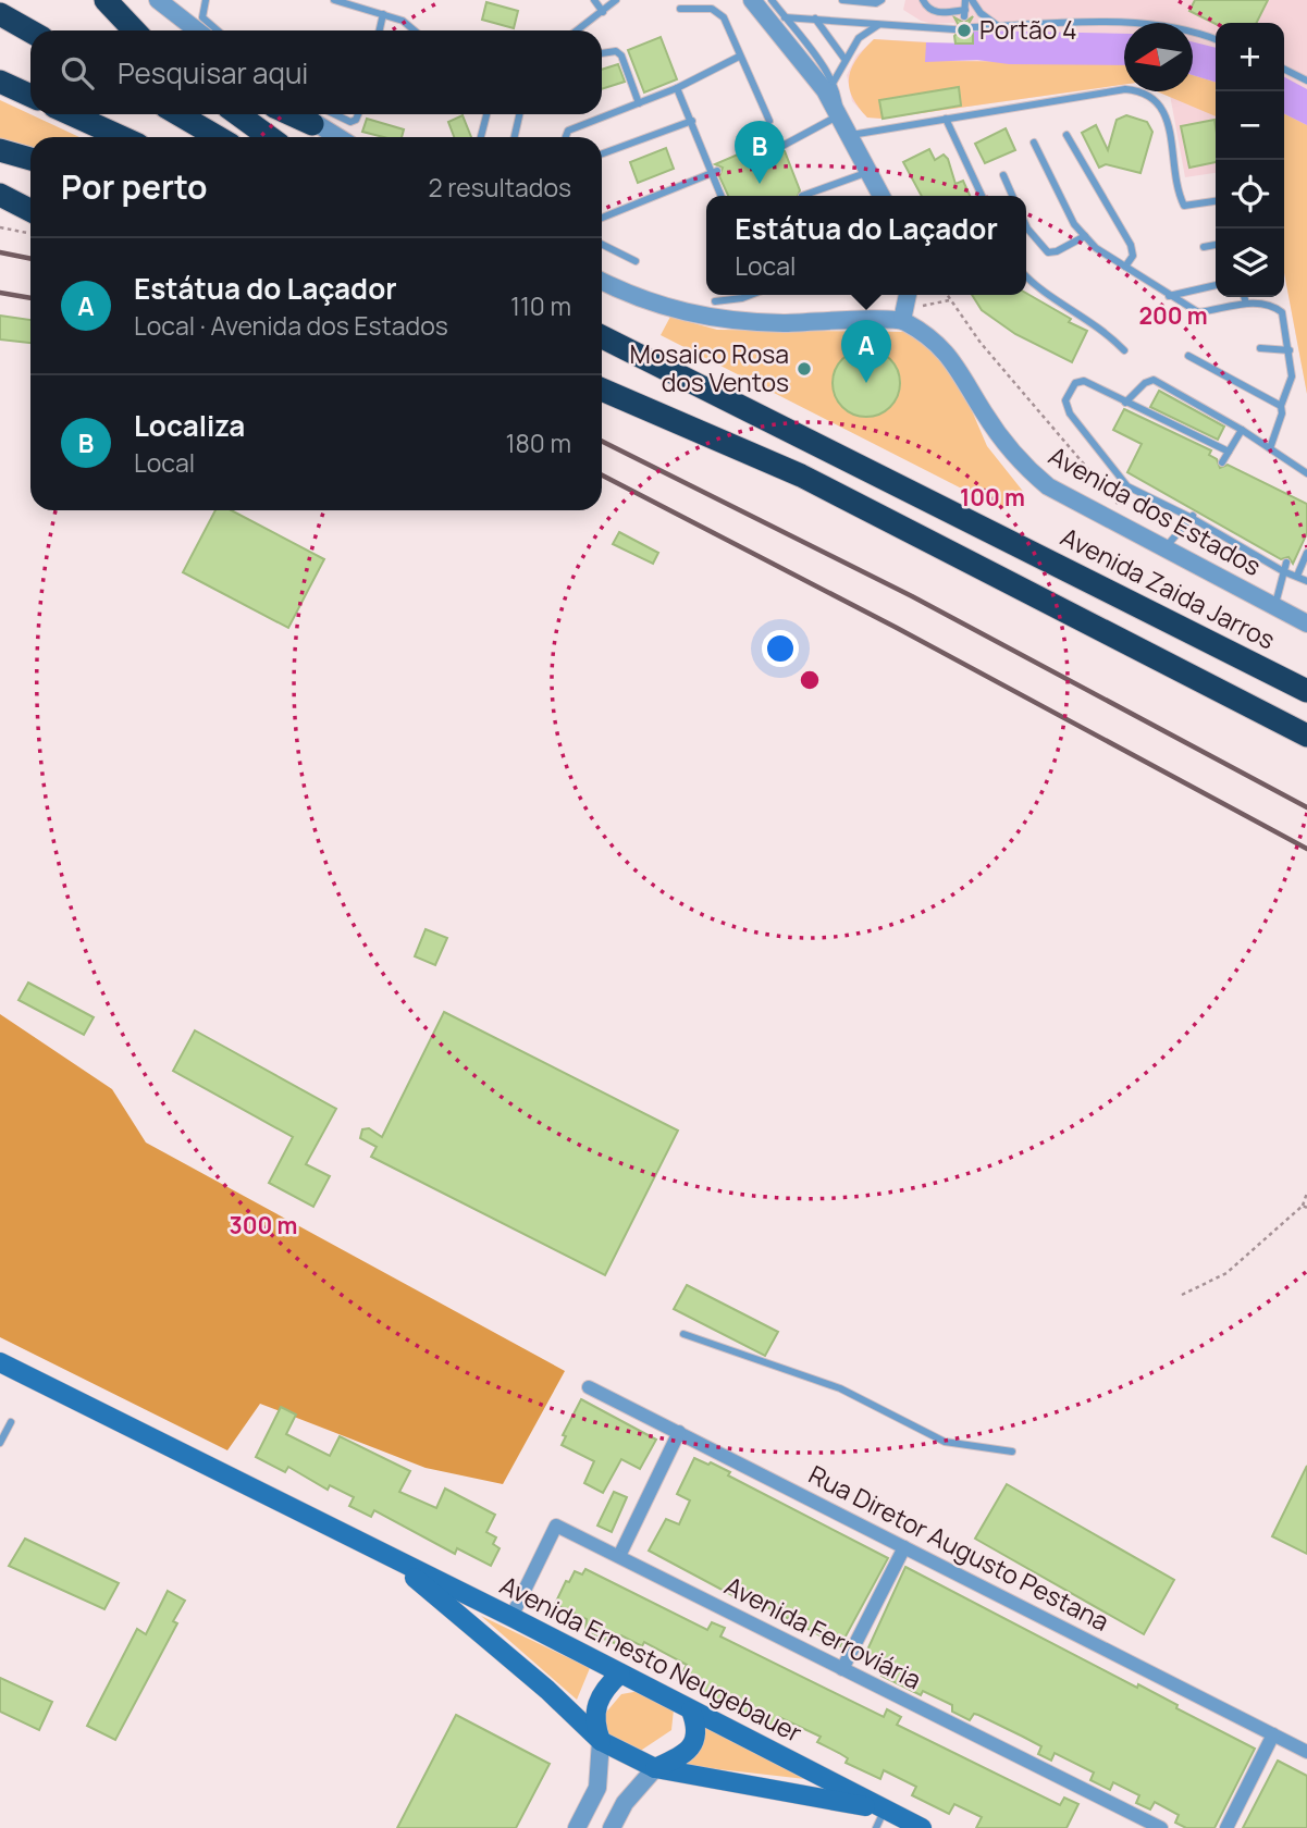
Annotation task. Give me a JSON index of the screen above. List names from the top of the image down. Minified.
{"streets":{"highway":["Avenida Zaida Jarros"],"main road":["Avenida Ernesto Neugebauer"],"street":["Avenida dos Estados","Rua Diretor Augusto Pestana","Avenida Ferroviária"]},"crossings":[["Avenida Ferroviária","Avenida Ernesto Neugebauer"]],"places":["Portão 4","Mosaico Rosa dos Ventos"],"north":"left","page":{"map_buttons":["+","−"],"search":"Pesquisar aqui","pins":["B","A"],"heading":["Por perto","2 resultados"],"popup":["Estátua do Laçador","Local"],"list":[{"mark":"A","name":"Estátua do Laçador","note":"Local · Avenida dos Estados","value":"110 m"},{"mark":"B","name":"Localiza","note":"Local","value":"180 m"}]},"rings":["200 m","100 m","300 m"]}
